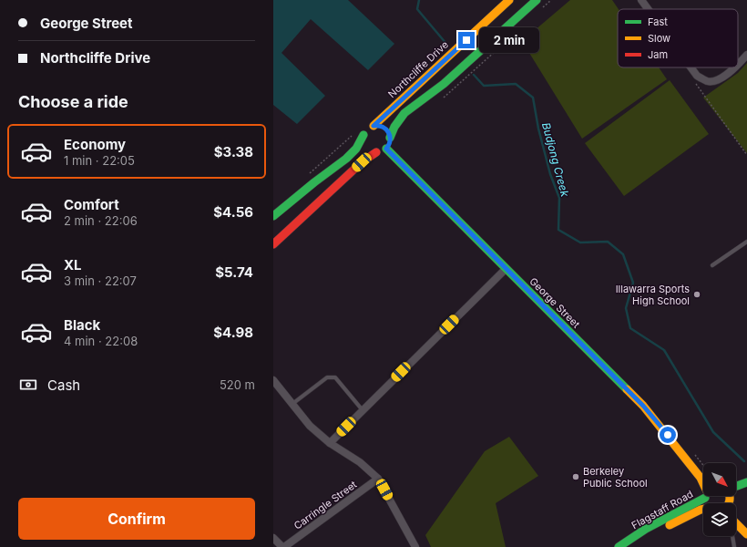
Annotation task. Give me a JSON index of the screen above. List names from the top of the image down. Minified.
{"streets":{"main road":["Northcliffe Drive","George Street","Flagstaff Road"],"street":["Carringle Street"]},"crossings":[["Northcliffe Drive","George Street"]],"water":["Budjong Creek"],"places":["Illawarra Sports High School","Berkeley Public School"],"legend":["Fast","Slow","Jam"],"north":"bottom right","page":{"banner":["George Street","Northcliffe Drive"],"bubble":"2 min","heading":"Choose a ride","list":[{"name":"Economy","note":"1 min · 22:05","value":"$3.38"},{"name":"Comfort","note":"2 min · 22:06","value":"$4.56"},{"name":"XL","note":"3 min · 22:07","value":"$5.74"},{"name":"Black","note":"4 min · 22:08","value":"$4.98"}],"pay":["Cash","520 m"],"buttons":"Confirm"}}
